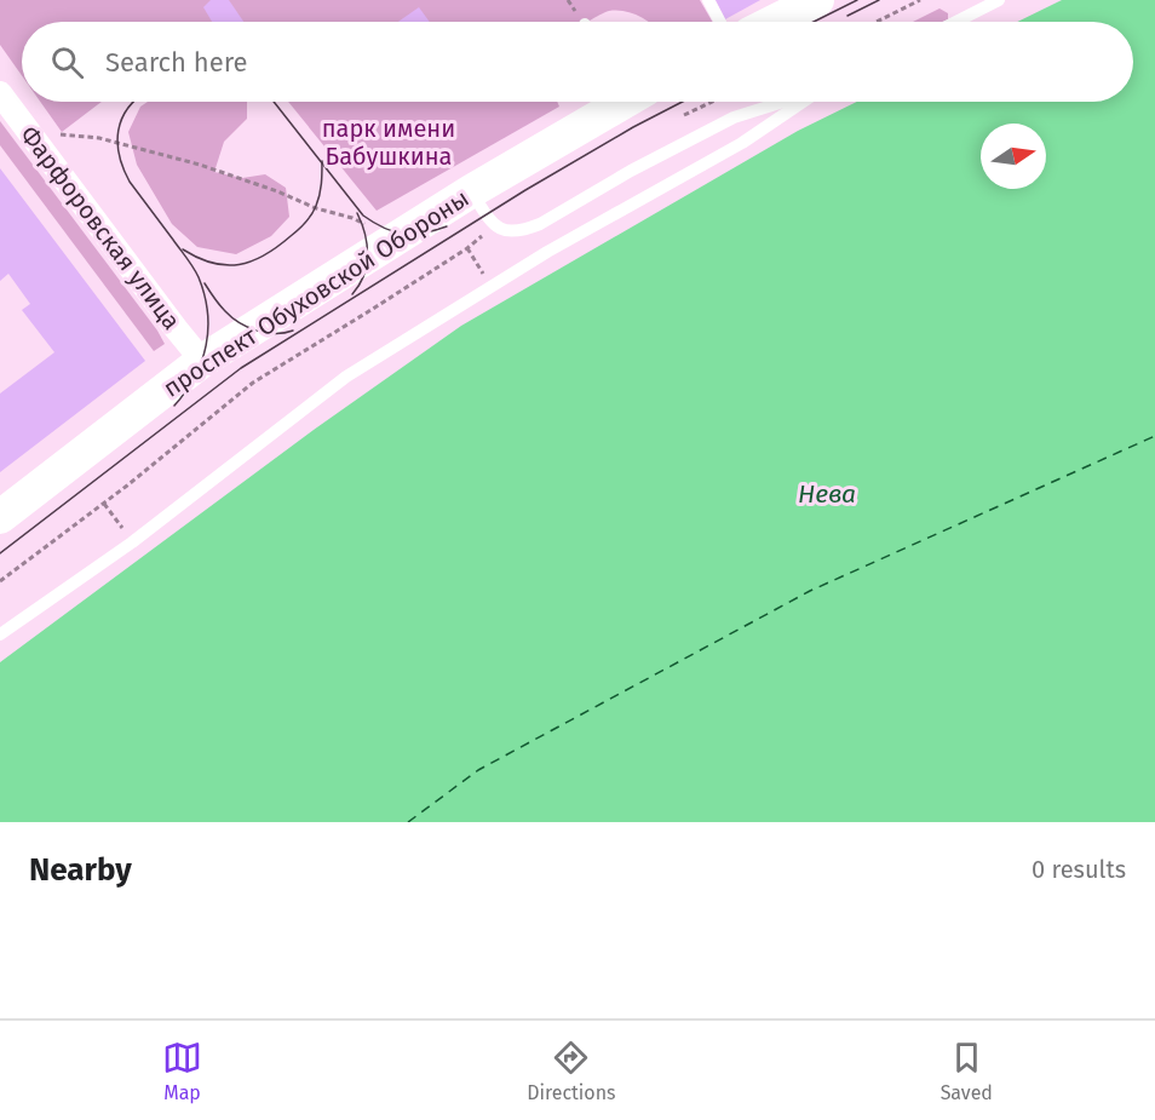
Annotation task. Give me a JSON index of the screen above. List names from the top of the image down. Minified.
{"streets":{"main road":["проспект Обуховской Обороны"],"street":["Фарфоровская улица"]},"crossings":[["Фарфоровская улица","проспект Обуховской Обороны"]],"water":["Нева"],"parks":["парк имени Бабушкина"],"north":"right","page":{"search":"Search here","heading":["Nearby","0 results"],"nav":["Map","Directions","Saved"]}}
